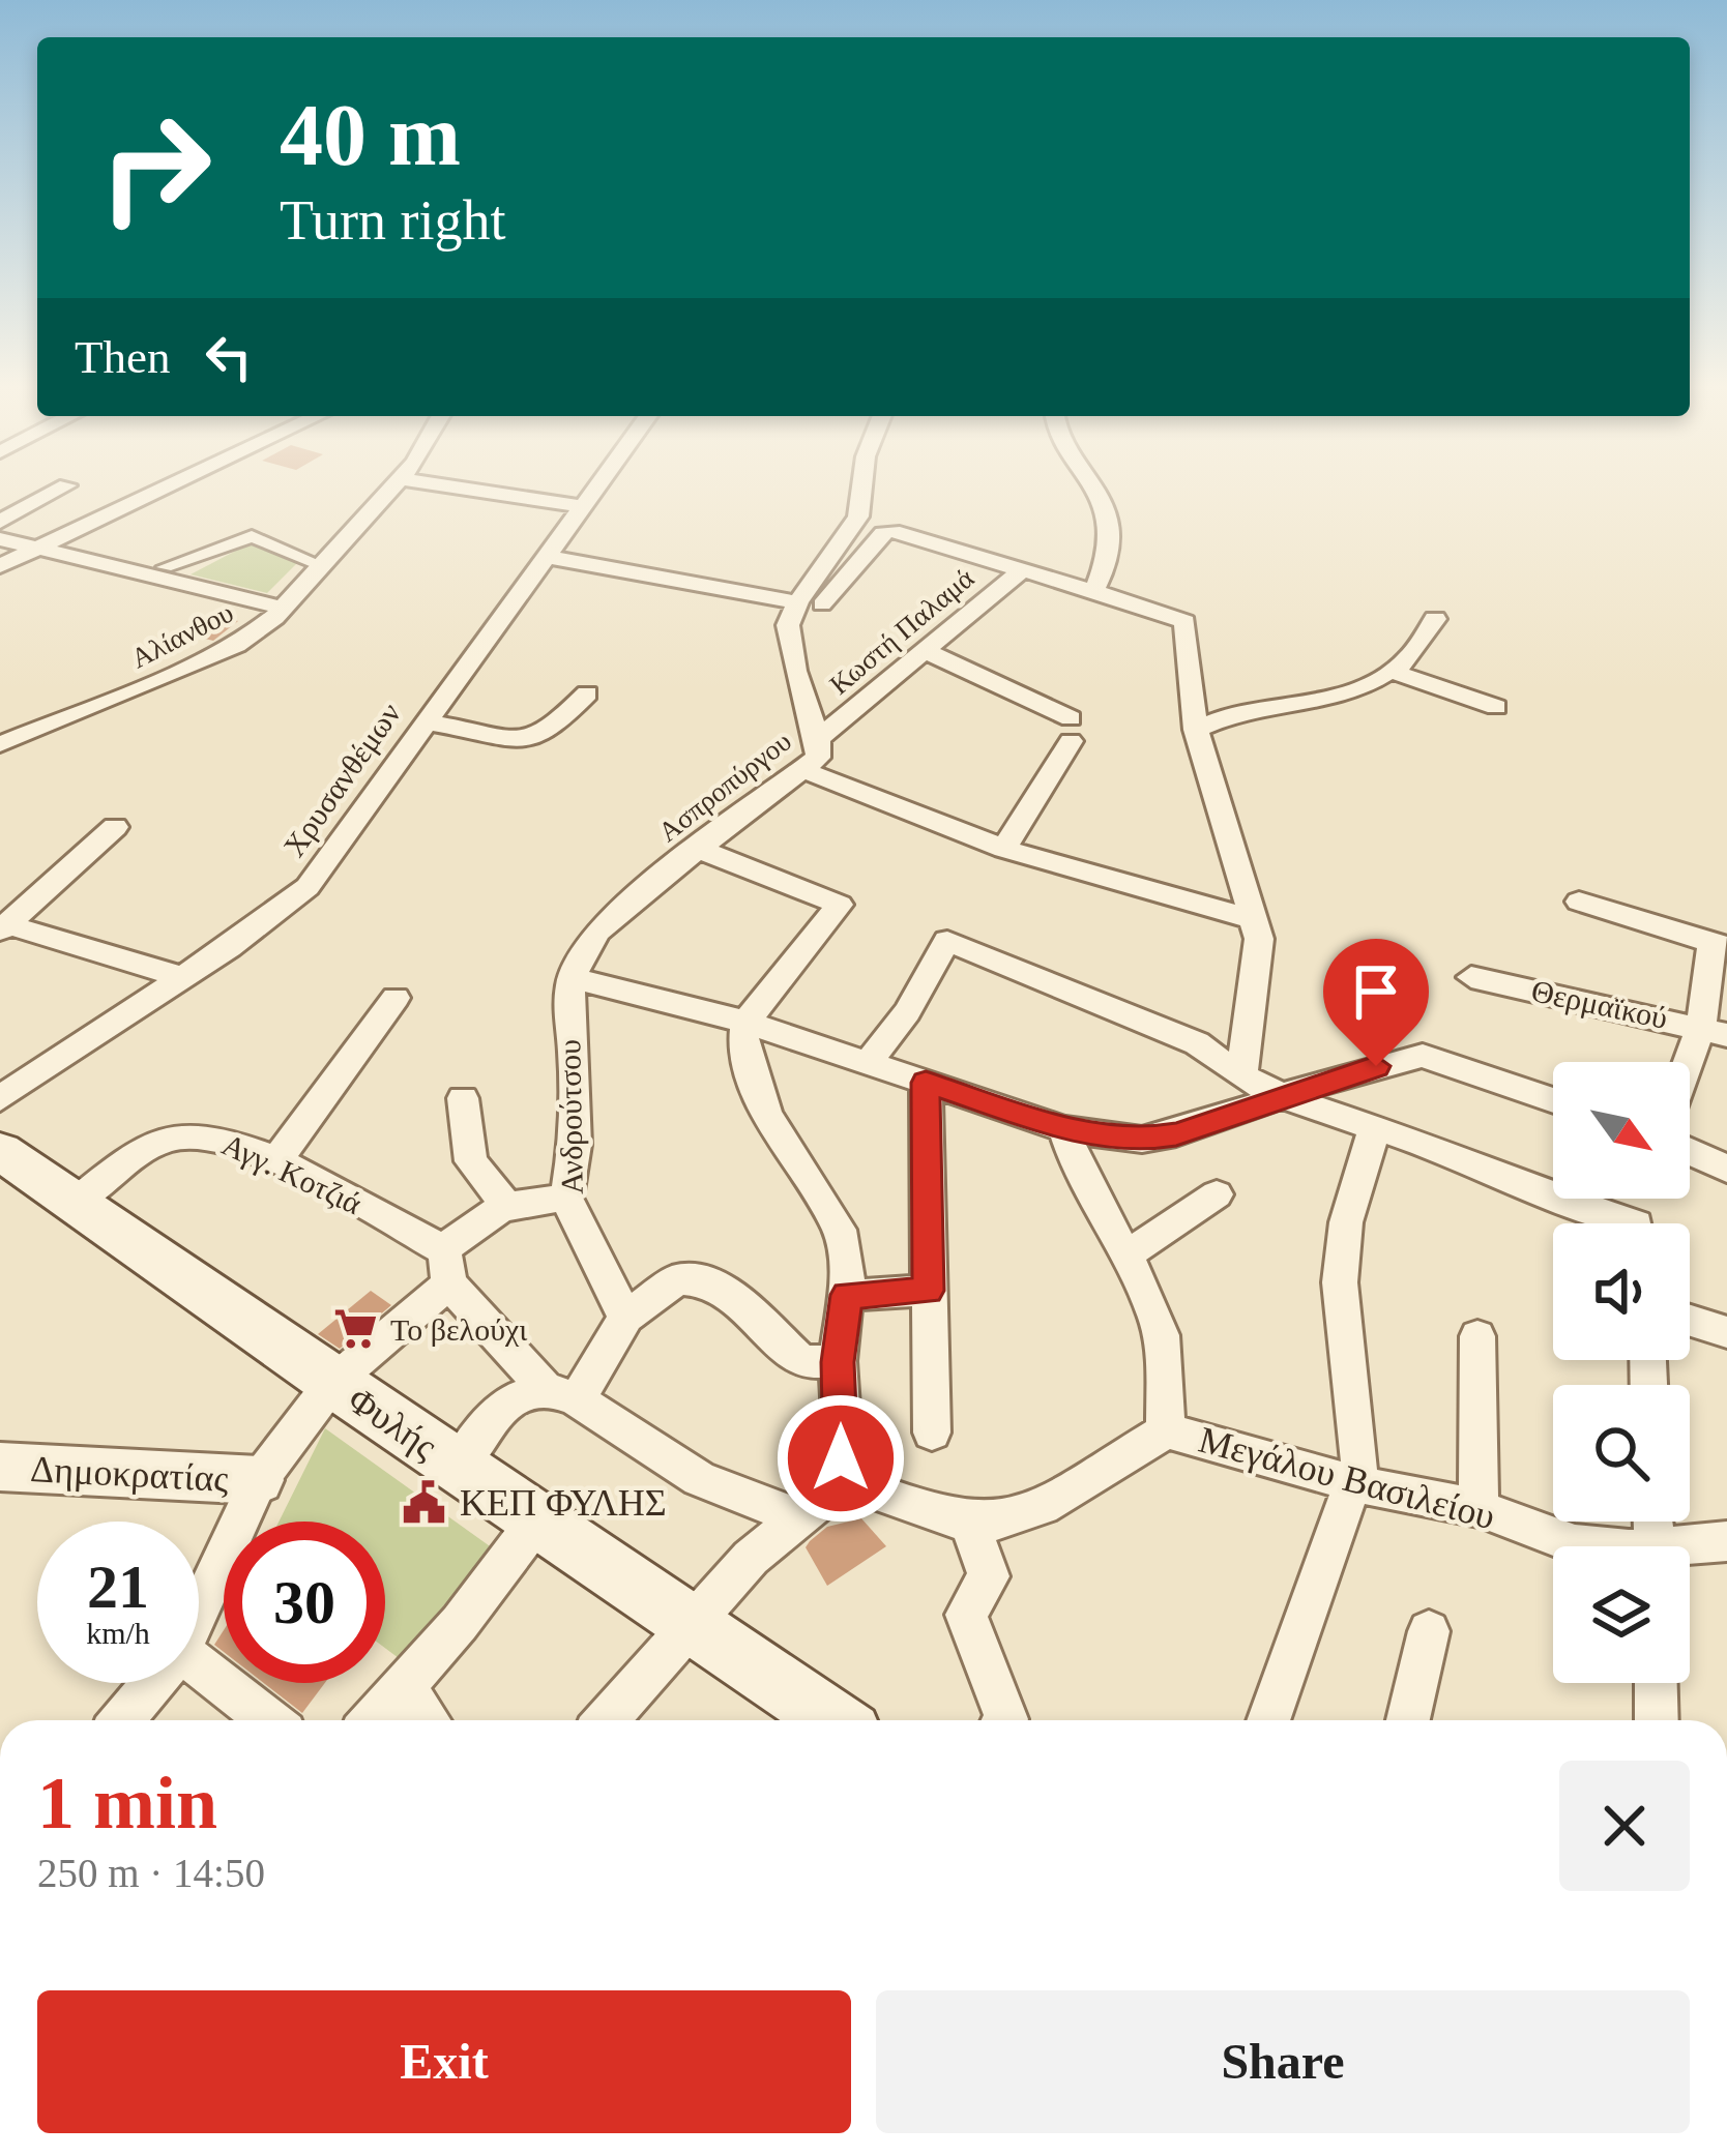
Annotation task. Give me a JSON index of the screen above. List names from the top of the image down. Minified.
{"streets":{"main road":["Φυλής"],"street":["Κωστή Παλαμά","Αλίανθου","Χρυσανθέμων","Ασπροπύργου","Θερμαϊκού","Ανδρούτσου","Αγγ. Κοτζιά","Δημοκρατίας","Μεγάλου Βασιλείου"]},"crossings":[["Κωστή Παλαμά","Ασπροπύργου"],["Ασπροπύργου","Ανδρούτσου"],["Αγγ. Κοτζιά","Φυλής"]],"places":{"supermarket":["Το βελούχι"],"public building":["ΚΕΠ ΦΥΛΗΣ"]},"north":"bottom right","page":{"turn":["40 m","Turn right"],"then":"Then","speed":"21 km/h","limit":"30","heading":["1 min","250 m · 14:50"],"buttons":["Exit","Share"]}}
